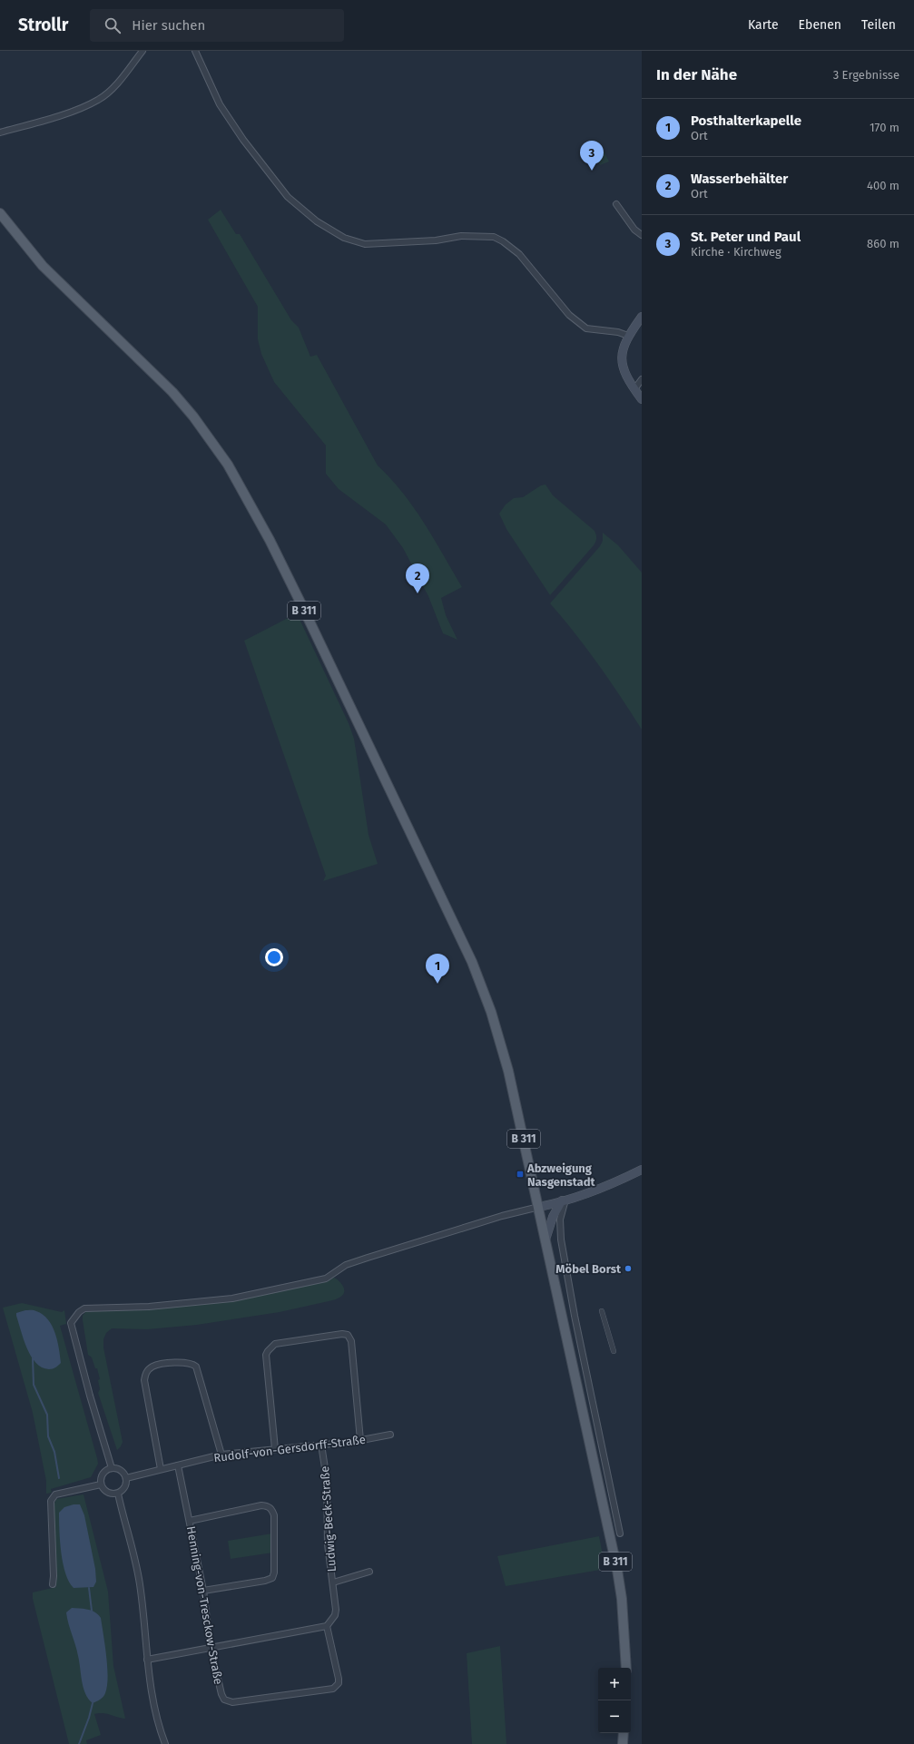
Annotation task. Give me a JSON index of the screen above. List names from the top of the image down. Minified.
{"streets":{"main road":["B 311"],"street":["Rudolf-von-Gersdorff-Straße","Ludwig-Beck-Straße","Henning-von-Tresckow-Straße"]},"crossings":[["Rudolf-von-Gersdorff-Straße","Ludwig-Beck-Straße"],["Rudolf-von-Gersdorff-Straße","Henning-von-Tresckow-Straße"],["Ludwig-Beck-Straße","Henning-von-Tresckow-Straße"]],"places":{"transit":["Abzweigung Nasgenstadt"],"other":["Möbel Borst"]},"page":{"header":"Strollr","search":"Hier suchen","nav":["Karte","Ebenen","Teilen"],"heading":["In der Nähe","3 Ergebnisse"],"list":[{"mark":"1","name":"Posthalterkapelle","note":"Ort","value":"170 m"},{"mark":"2","name":"Wasserbehälter","note":"Ort","value":"400 m"},{"mark":"3","name":"St. Peter und Paul","note":"Kirche · Kirchweg","value":"860 m"}],"pins":["3","2","1"],"map_buttons":["+","−"]}}
